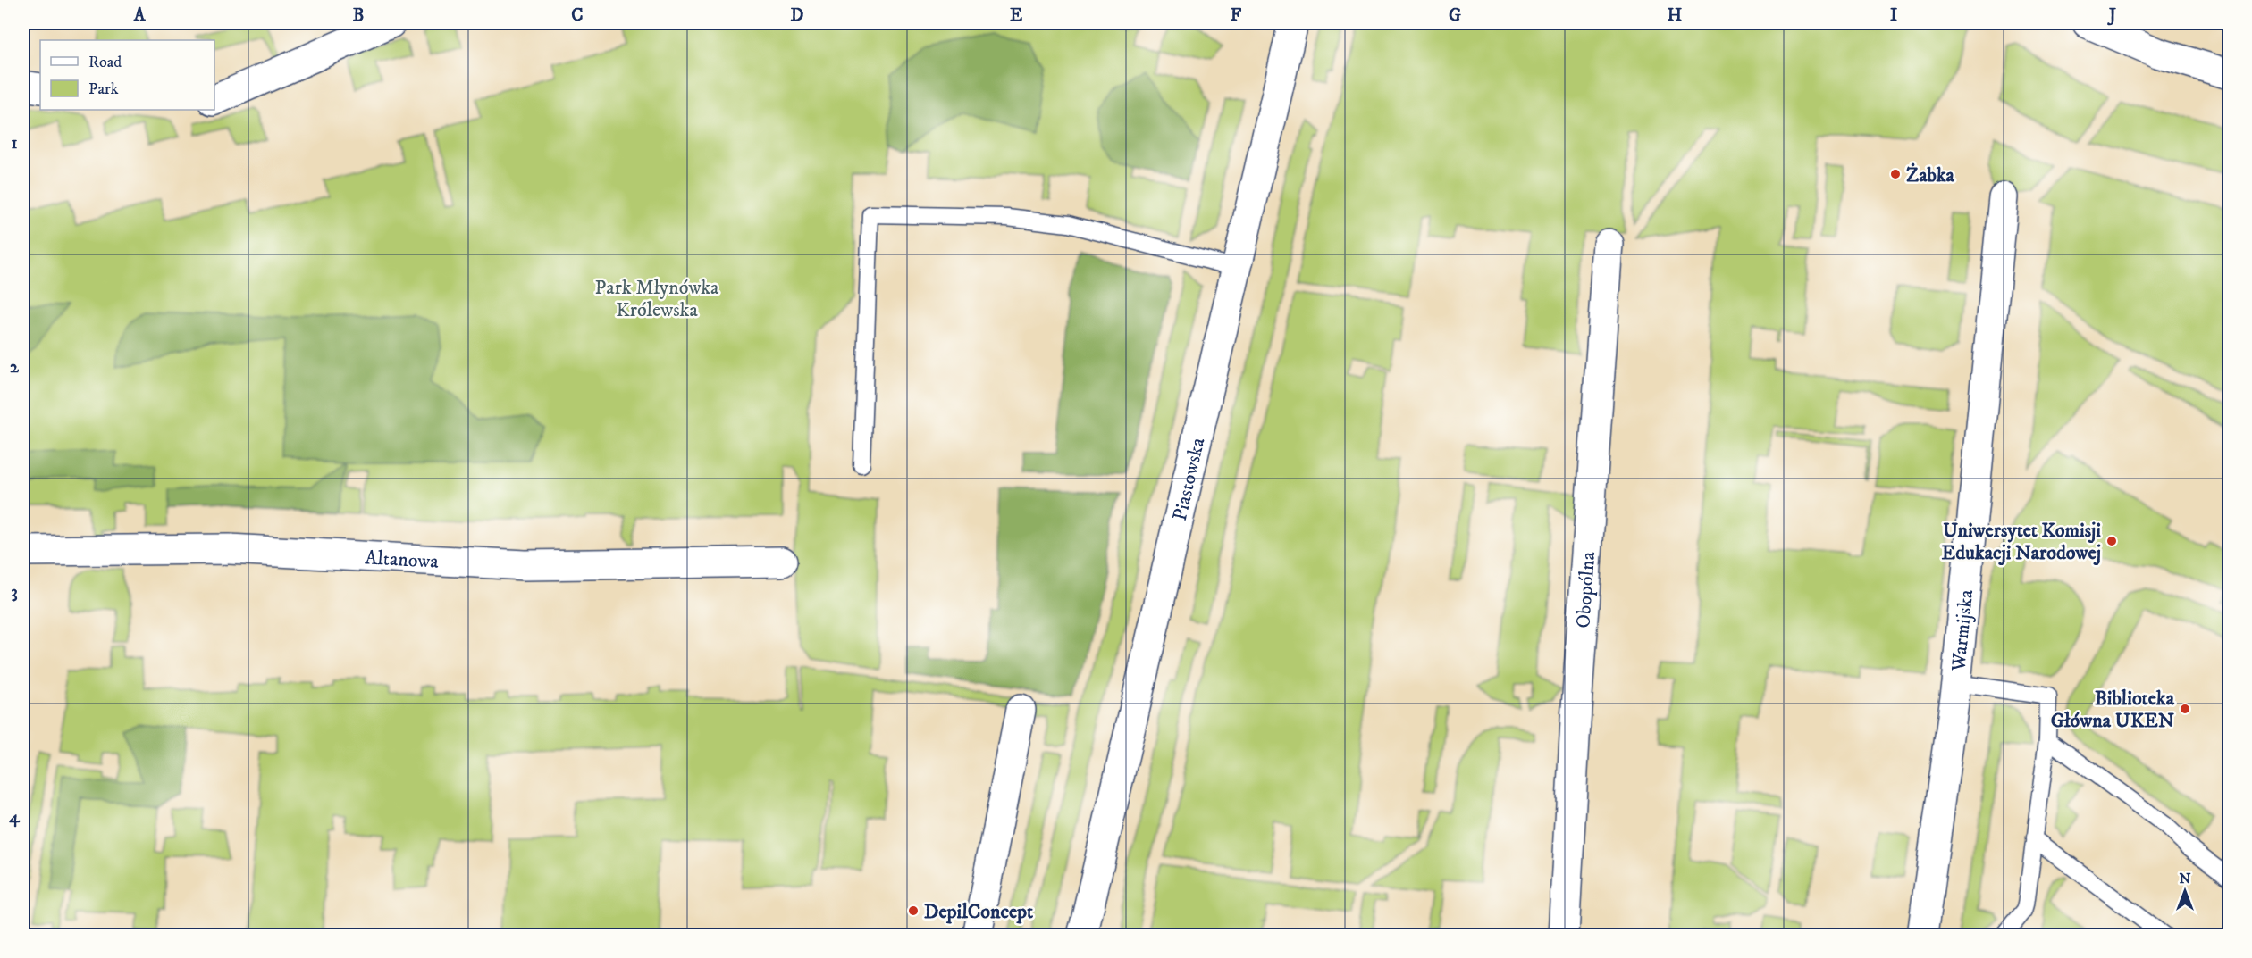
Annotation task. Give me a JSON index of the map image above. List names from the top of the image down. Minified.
{"streets":{"street":["Piastowska","Altanowa","Obopólna","Warmijska"]},"parks":["Park Młynówka Królewska"],"places":["Żabka","Uniwersytet Komisji Edukacji Narodowej","Biblioteka Główna UKEN","DepilConcept"],"legend":["Road","Park"],"north":"top","grid":{"columns":["A","B","C","D","E","F","G","H","I","J"],"rows":["1","2","3","4"]}}
